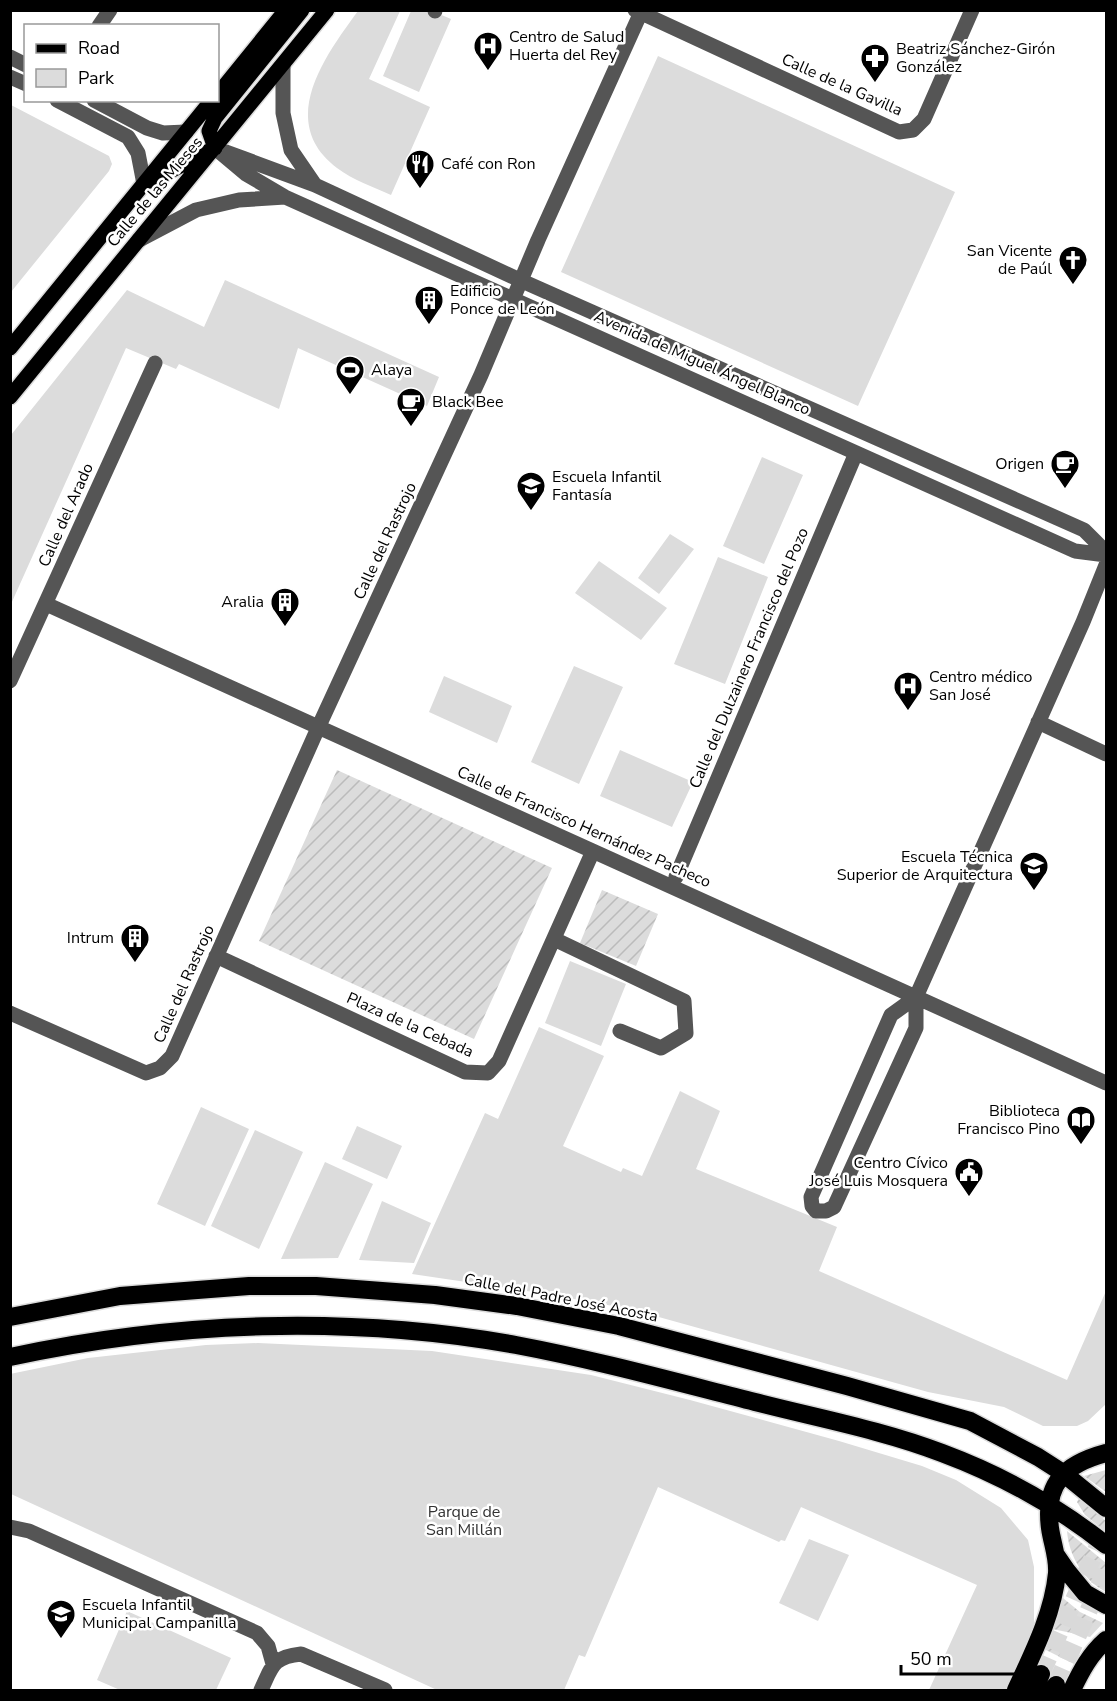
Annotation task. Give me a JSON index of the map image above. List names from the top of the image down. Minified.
{"streets":{"highway":["Calle del Padre José Acosta"],"main road":["Calle de las Mieses"],"street":["Calle de la Gavilla","Avenida de Miguel Ángel Blanco","Calle del Arado","Calle del Rastrojo","Calle del Dulzainero Francisco del Pozo","Calle de Francisco Hernández Pacheco","Plaza de la Cebada"]},"crossings":[["Calle de la Gavilla","Calle del Rastrojo"],["Calle de las Mieses","Avenida de Miguel Ángel Blanco"],["Avenida de Miguel Ángel Blanco","Calle del Rastrojo"],["Avenida de Miguel Ángel Blanco","Calle del Dulzainero Francisco del Pozo"],["Calle del Arado","Calle de Francisco Hernández Pacheco"],["Calle del Rastrojo","Calle de Francisco Hernández Pacheco"],["Calle del Rastrojo","Plaza de la Cebada"],["Calle de Francisco Hernández Pacheco","Plaza de la Cebada"]],"parks":["Parque de San Millán"],"places":{"hospital":["Centro de Salud Huerta del Rey","Centro médico San José"],"pharmacy":["Beatriz Sánchez-Girón González"],"restaurant":["Café con Ron"],"church":["San Vicente de Paúl"],"building":["Edificio Ponce de León","Aralia","Intrum"],"sports":["Alaya"],"cafe":["Black Bee","Origen"],"school or university":["Escuela Infantil Fantasía","Escuela Técnica Superior de Arquitectura","Escuela Infantil Municipal Campanilla"],"library":["Biblioteca Francisco Pino"],"public building":["Centro Cívico José Luis Mosquera"]},"legend":["Road","Park"],"scale_bar":"50 m"}
